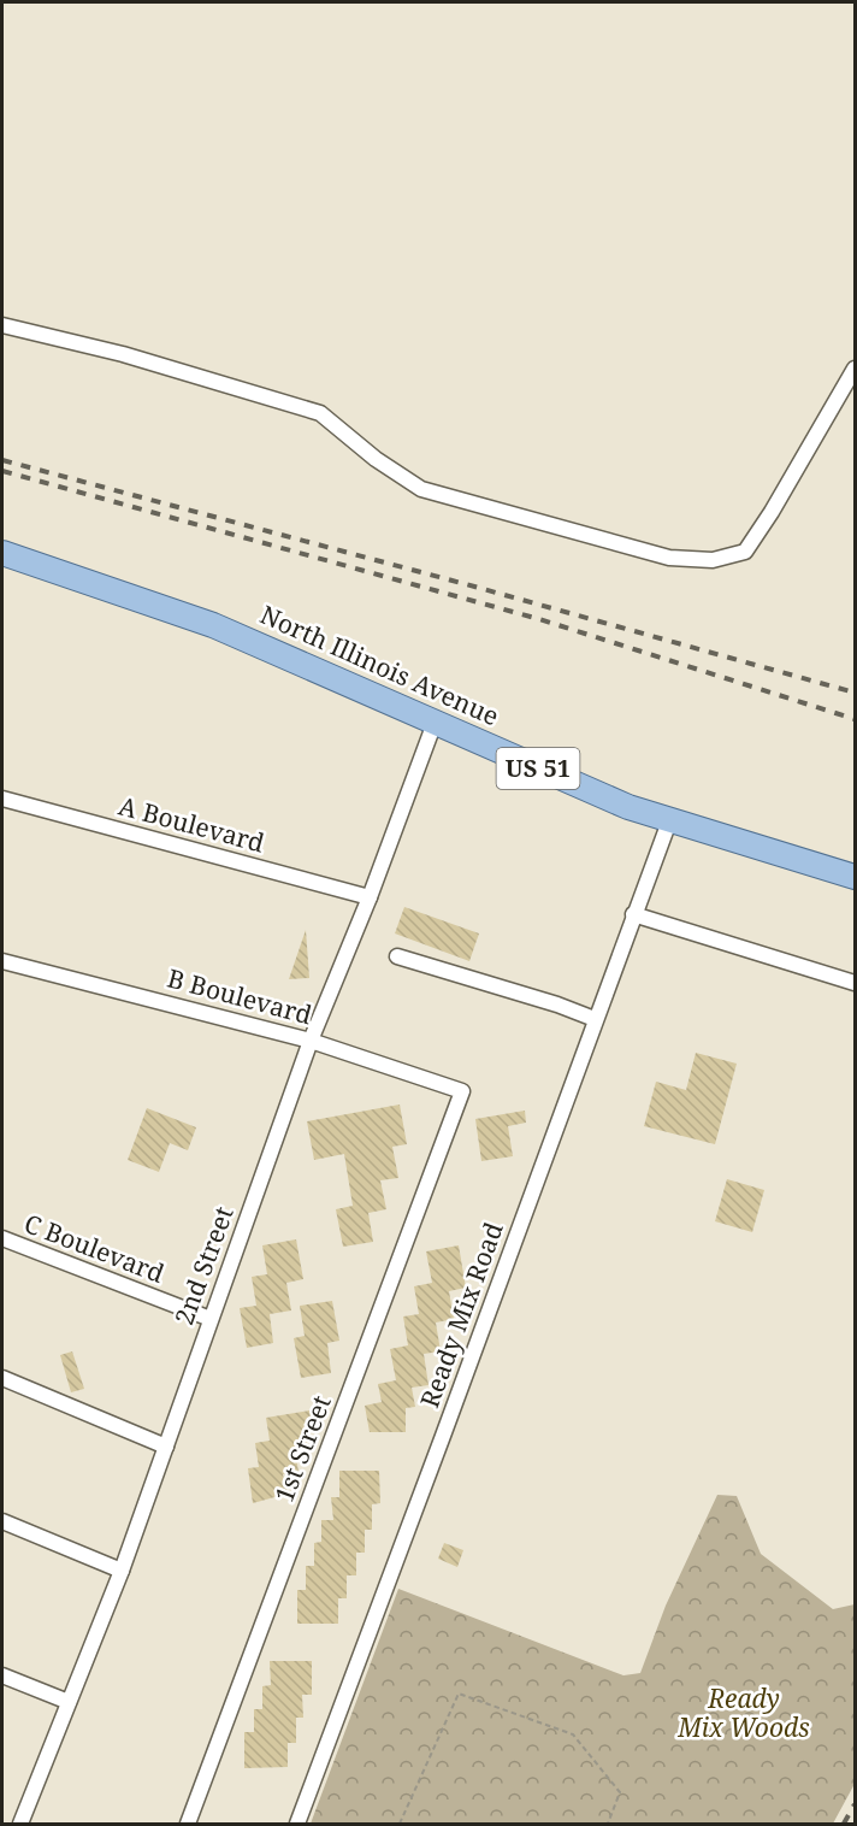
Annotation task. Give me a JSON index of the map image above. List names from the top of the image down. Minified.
{"streets":{"main road":["North Illinois Avenue","US 51"],"street":["A Boulevard","B Boulevard","C Boulevard","2nd Street","Ready Mix Road","1st Street"]},"crossings":[["North Illinois Avenue","2nd Street"],["North Illinois Avenue","Ready Mix Road"],["A Boulevard","2nd Street"],["B Boulevard","2nd Street"],["B Boulevard","1st Street"],["C Boulevard","2nd Street"]],"parks":["Ready Mix Woods"]}
